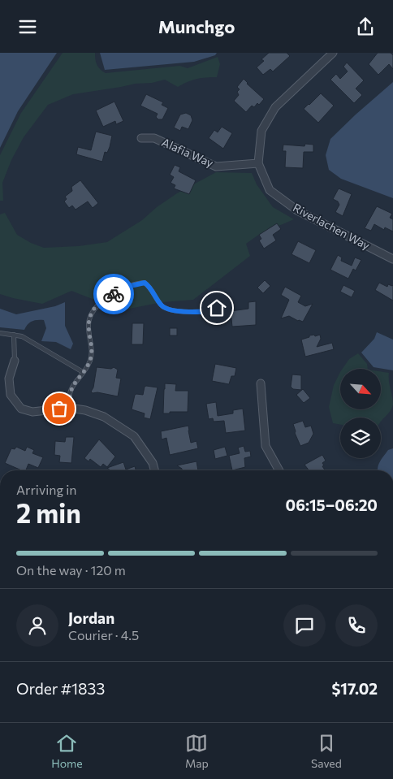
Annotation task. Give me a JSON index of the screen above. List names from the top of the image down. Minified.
{"streets":{"street":["Alafia Way","Riverlachen Way"]},"crossings":[["Alafia Way","Riverlachen Way"]],"north":"bottom right","page":{"header":"Munchgo","heading":["2 min","Arriving in","06:15–06:20"],"panel":["Jordan","Courier · 4.5","Order #1833","$17.02"],"bar":"On the way · 120 m","tabs":["Home","Map","Saved"]}}
